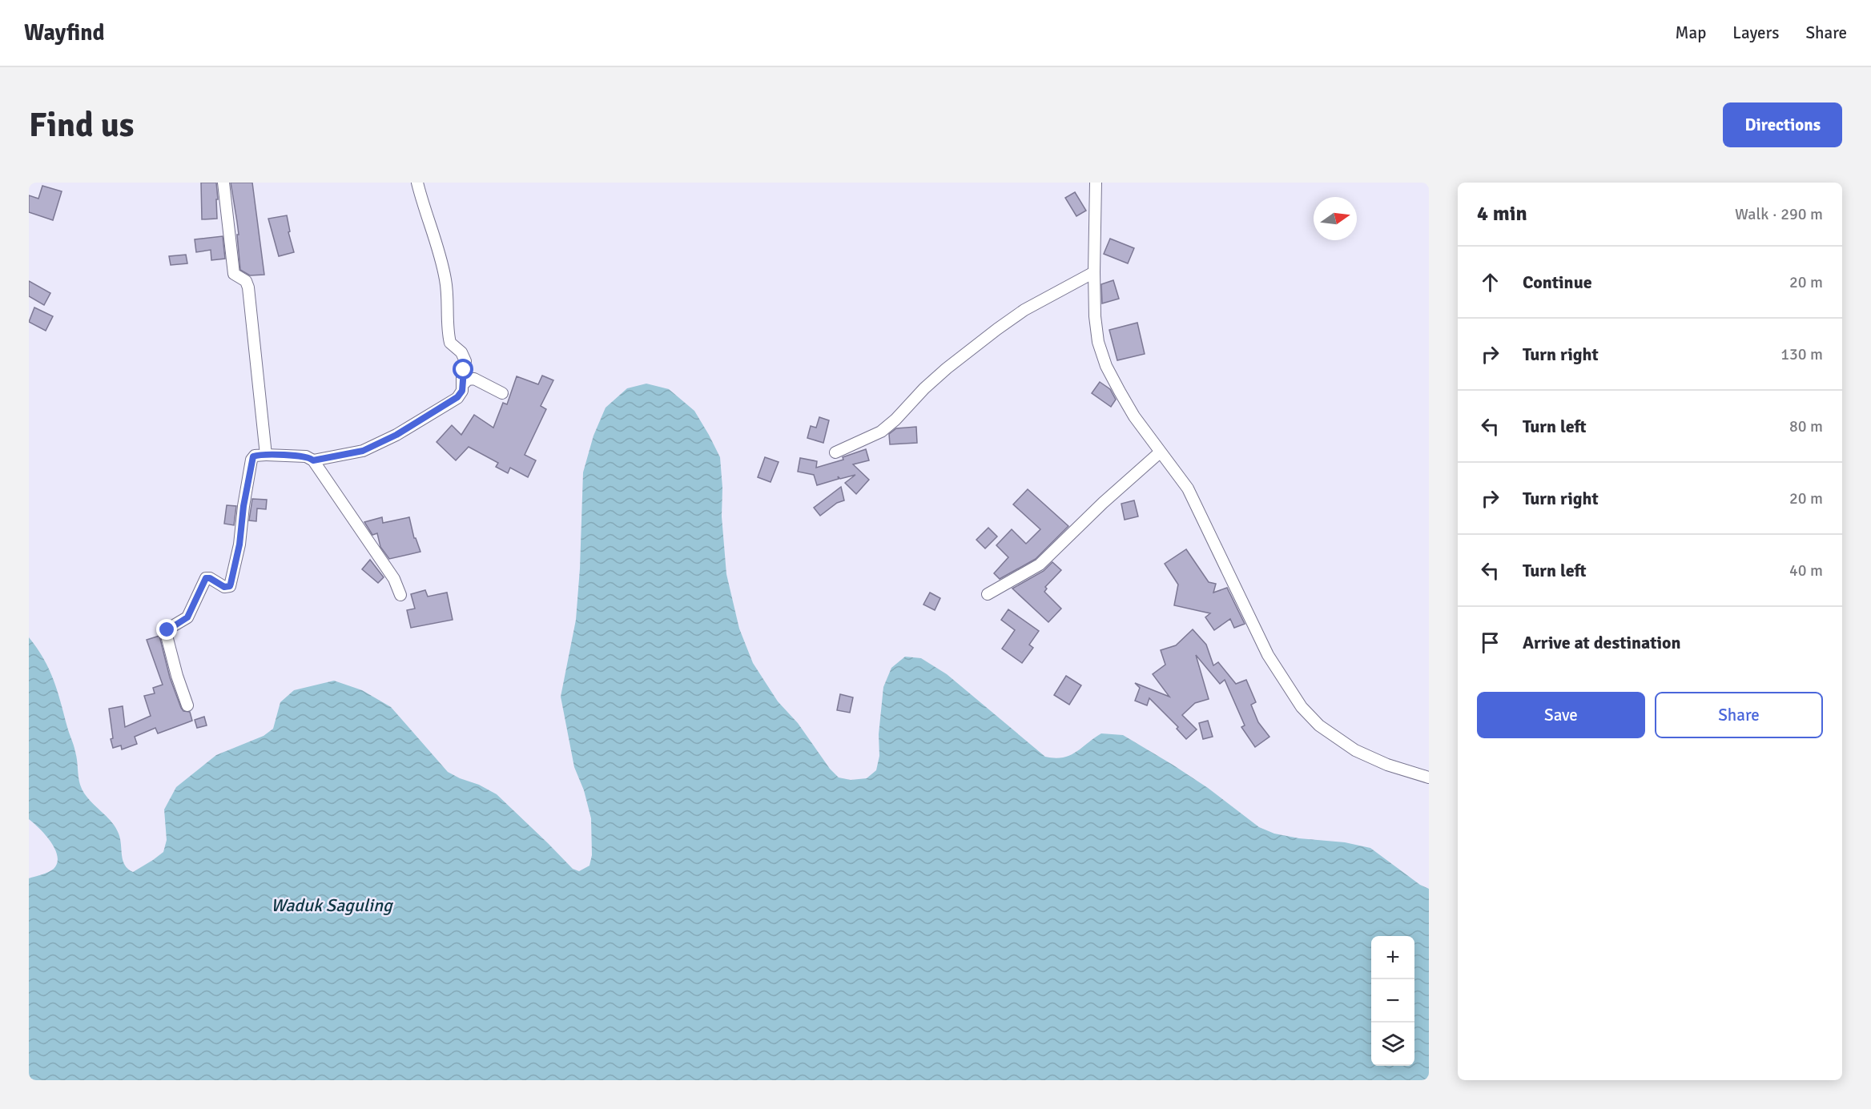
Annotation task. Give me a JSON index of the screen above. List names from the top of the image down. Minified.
{"water":["Waduk Saguling"],"north":"right","page":{"header":"Wayfind","nav":["Map","Layers","Share"],"buttons":["Directions",["Save","Share"]],"title":"Find us","heading":["4 min","Walk · 290 m"],"list":[["Continue","20 m"],["Turn right","130 m"],["Turn left","80 m"],["Turn right","20 m"],["Turn left","40 m"],"Arrive at destination"],"map_buttons":["+","−"]}}
